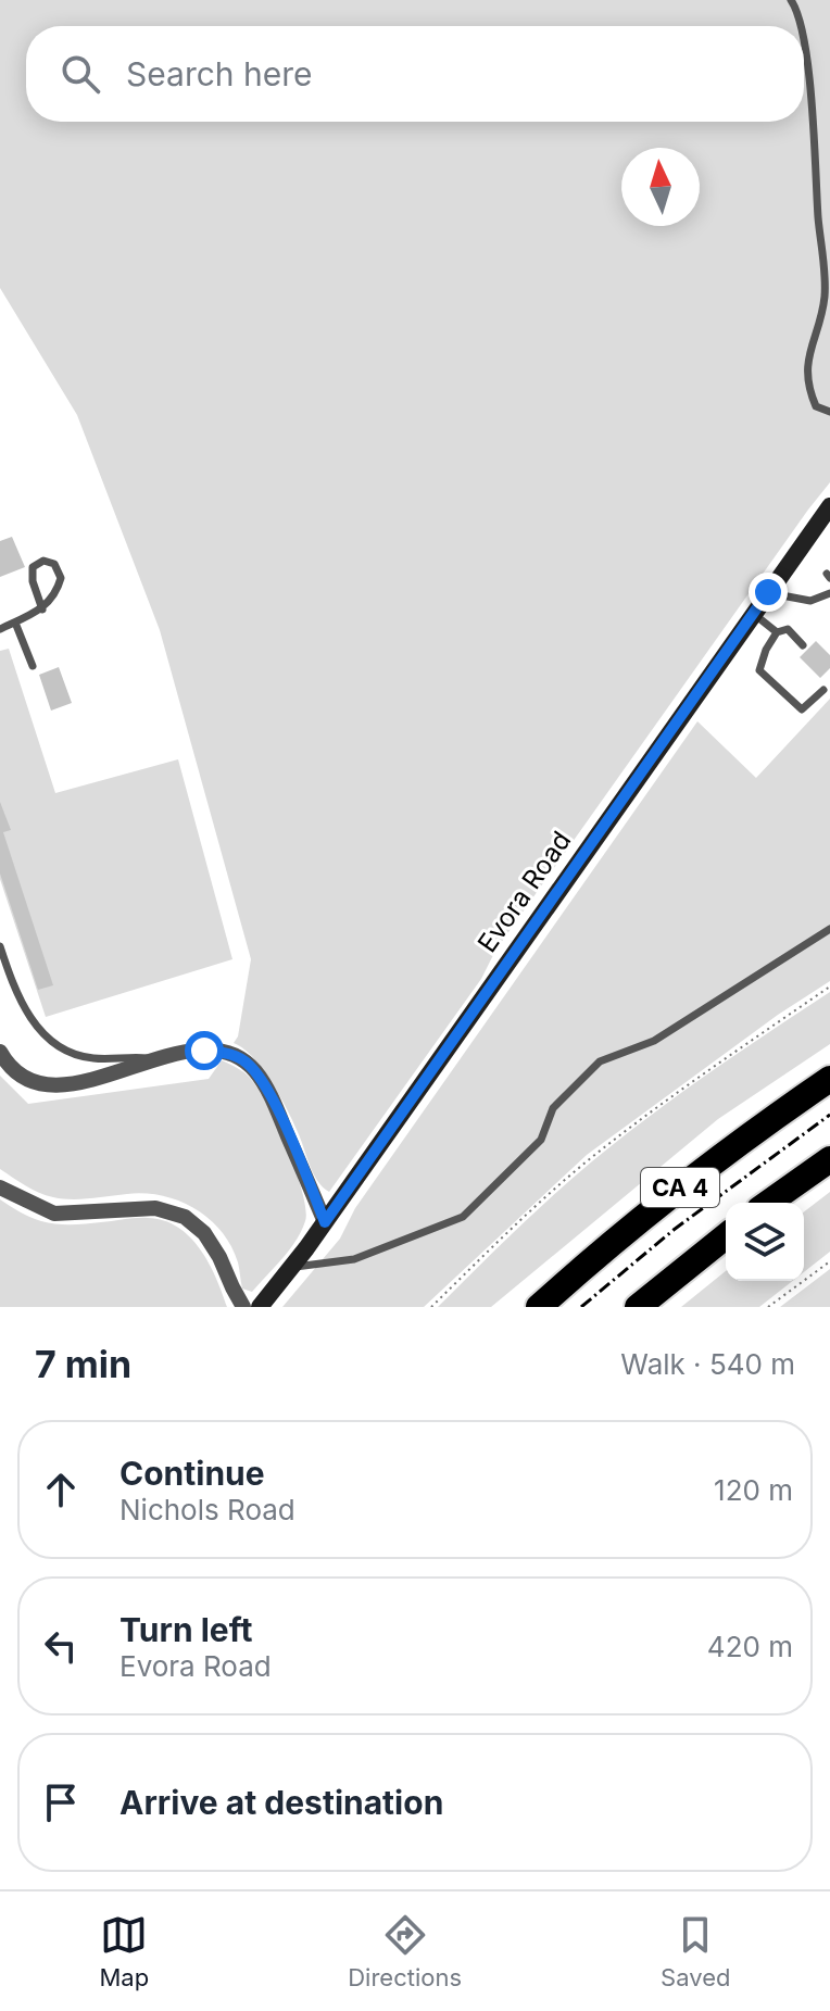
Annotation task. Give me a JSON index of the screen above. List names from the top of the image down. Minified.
{"streets":{"highway":["CA 4"],"street":["Evora Road"]},"north":"top","page":{"search":"Search here","heading":["7 min","Walk · 540 m"],"list":[["Continue","Nichols Road","120 m"],["Turn left","Evora Road","420 m"],"Arrive at destination"],"nav":["Map","Directions","Saved"]}}
